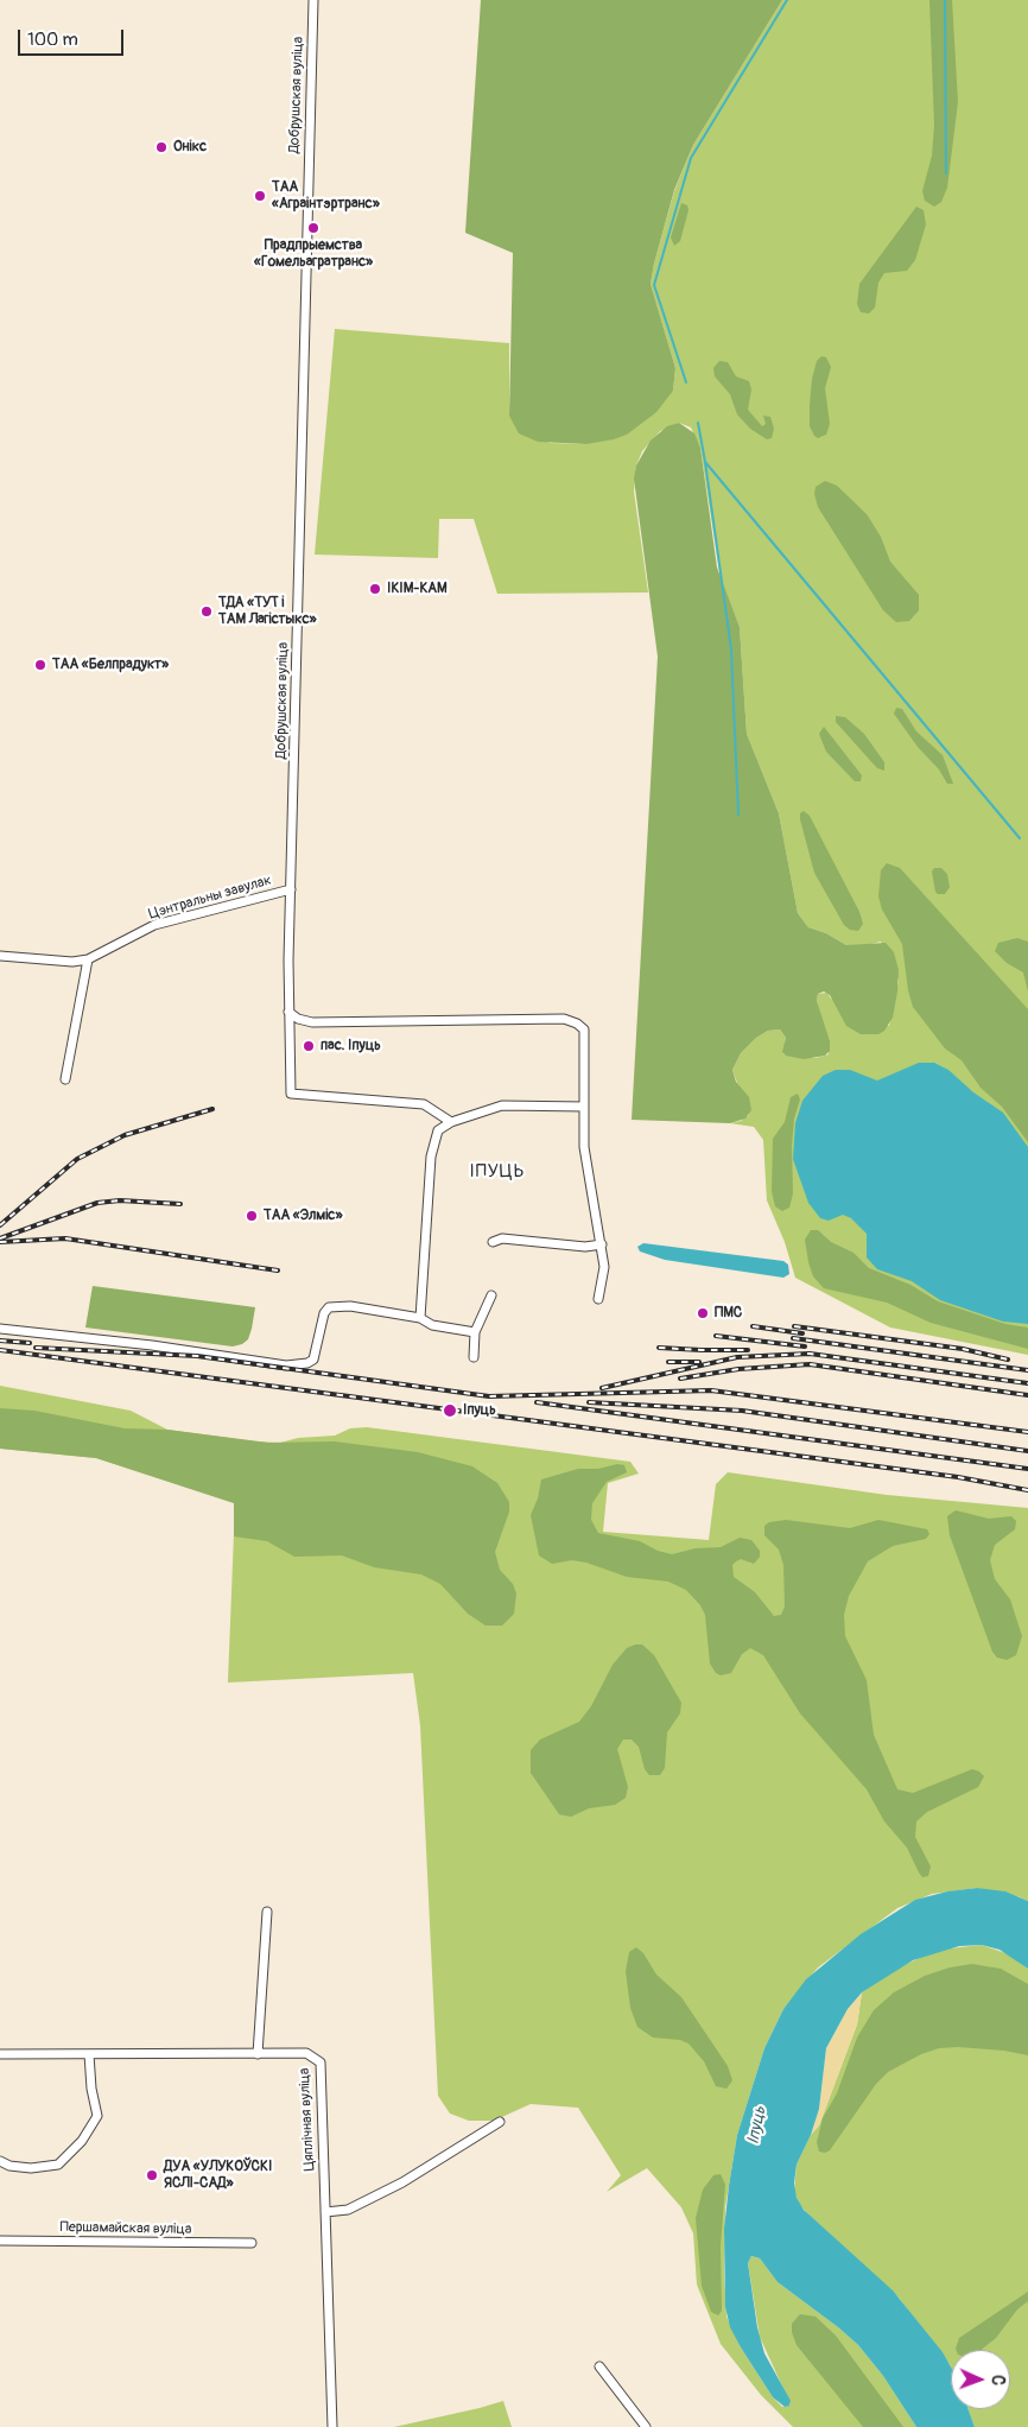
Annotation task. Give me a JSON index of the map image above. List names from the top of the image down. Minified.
{"streets":{"street":["Добрушская вуліца","Цэнтральны завулак","Цяплічная вуліца","Першамайская вуліца"]},"crossings":[["Добрушская вуліца","Цэнтральны завулак"]],"districts":["ІПУЦЬ"],"water":["Іпуць"],"places":["Онікс","ТАА «Аграінтэртранс»","Прадпрыемства «Гомельагратранс»","ІКІМ-КАМ","ТДА «ТУТ і ТАМ Лагістыкс»","ТАА «Белпрадукт»","пас. Іпуць","ТАА «Элміс»","ПМС","Іпуць","ДУА «УЛУКОЎСКІ ЯСЛІ-САД»"],"scale_bar":"100 m","north":"right"}
